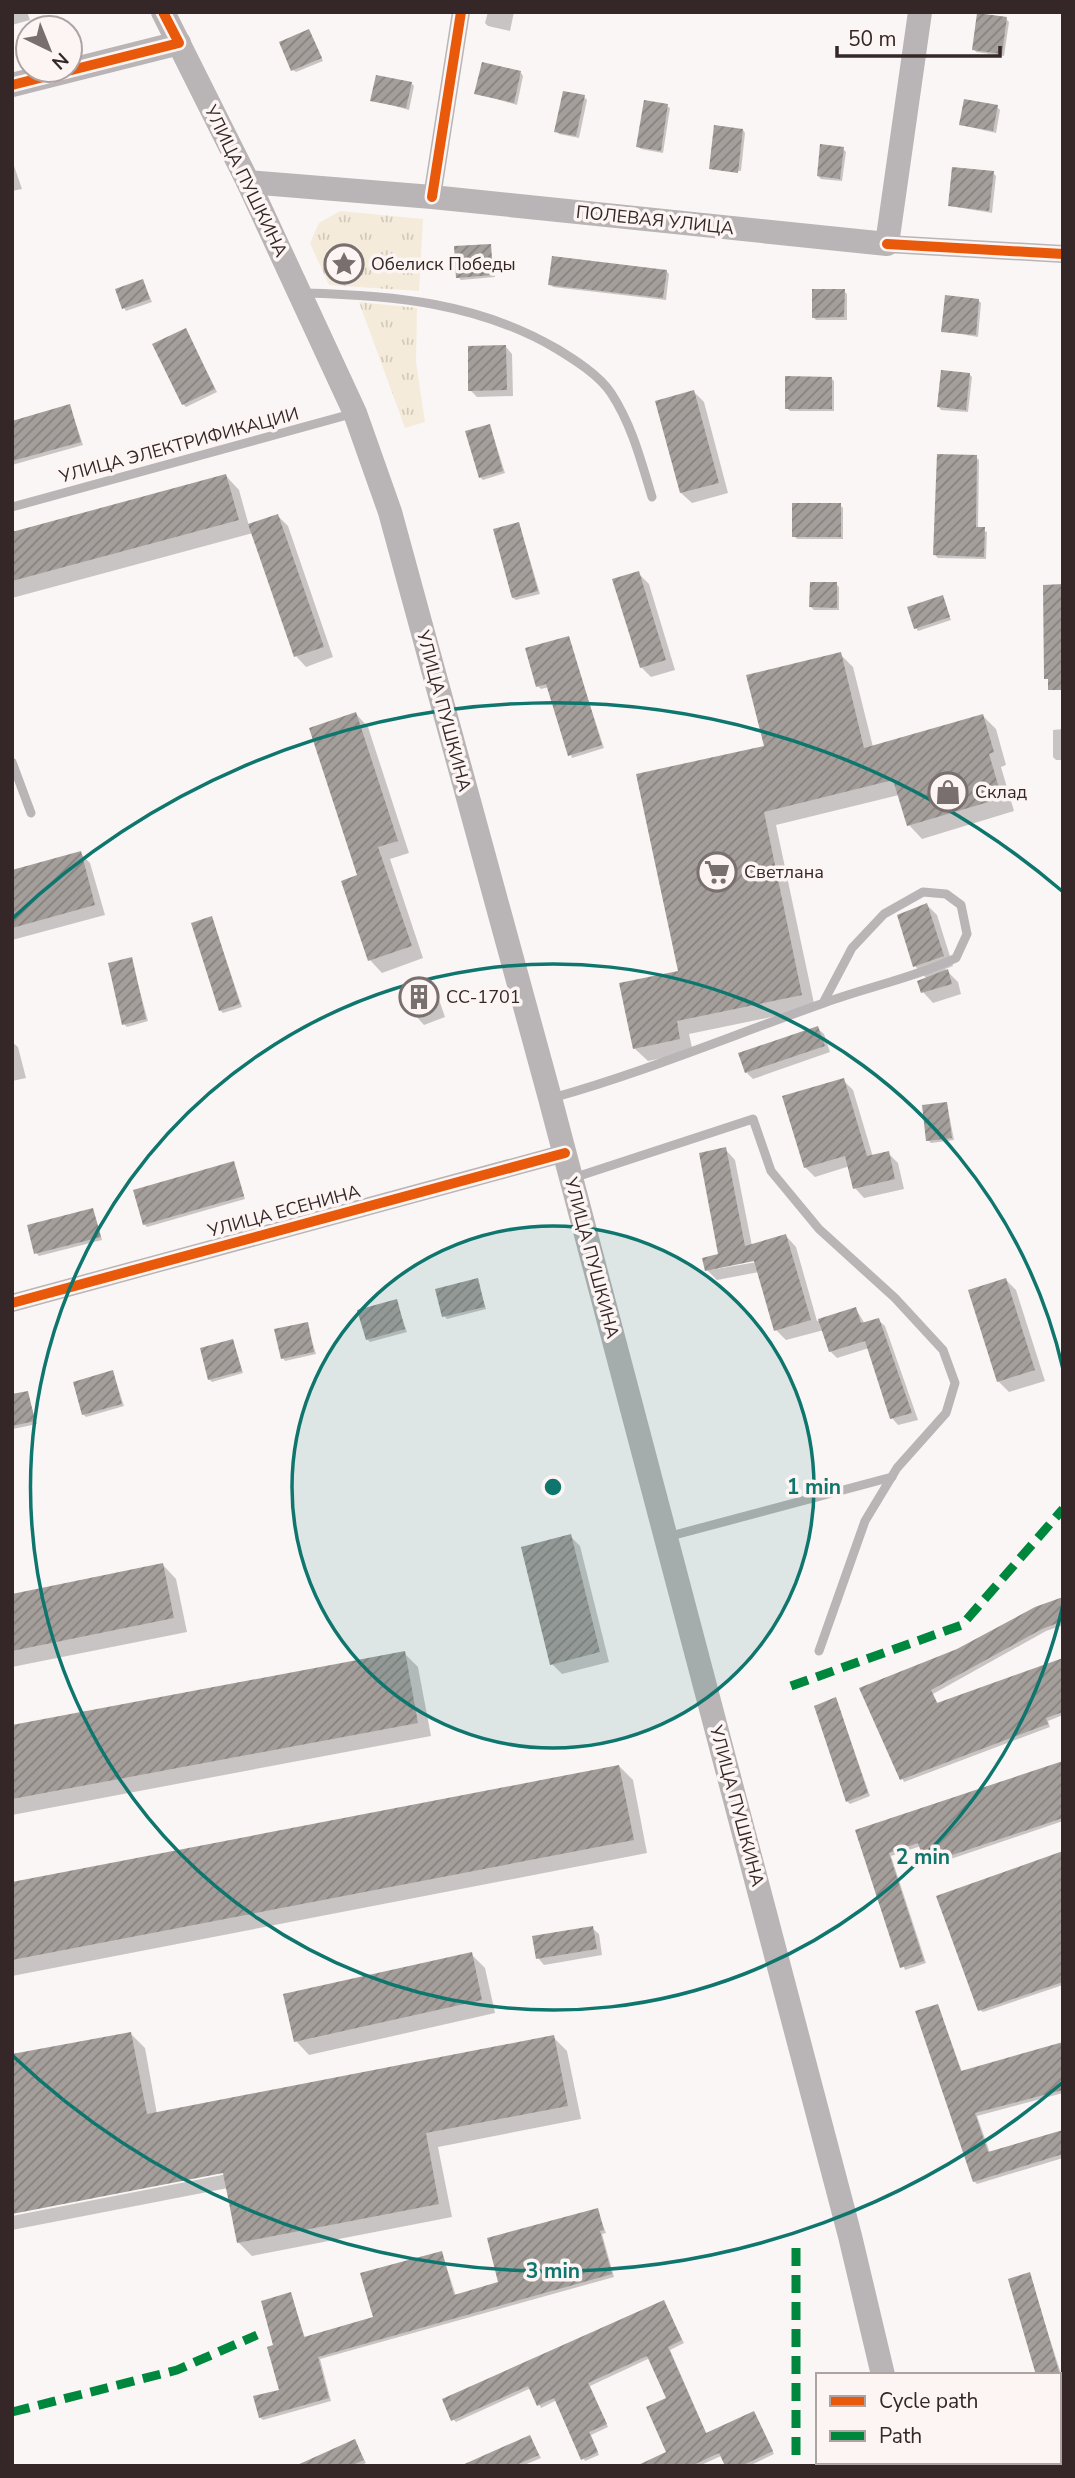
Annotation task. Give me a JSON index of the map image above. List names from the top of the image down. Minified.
{"streets":{"main road":["УЛИЦА ПУШКИНА","ПОЛЕВАЯ УЛИЦА"],"street":["УЛИЦА ЕСЕНИНА"],"lane":["УЛИЦА ЭЛЕКТРИФИКАЦИИ"]},"crossings":[["УЛИЦА ПУШКИНА","ПОЛЕВАЯ УЛИЦА"],["УЛИЦА ПУШКИНА","УЛИЦА ЭЛЕКТРИФИКАЦИИ"],["УЛИЦА ПУШКИНА","УЛИЦА ЕСЕНИНА"]],"places":{"place":["Обелиск Победы"],"shop":["Склад"],"supermarket":["Светлана"],"building":["СС-1701"]},"legend":["Cycle path","Path"],"scale_bar":"50 m","north":"bottom right","rings":["1 min","2 min","3 min"]}
